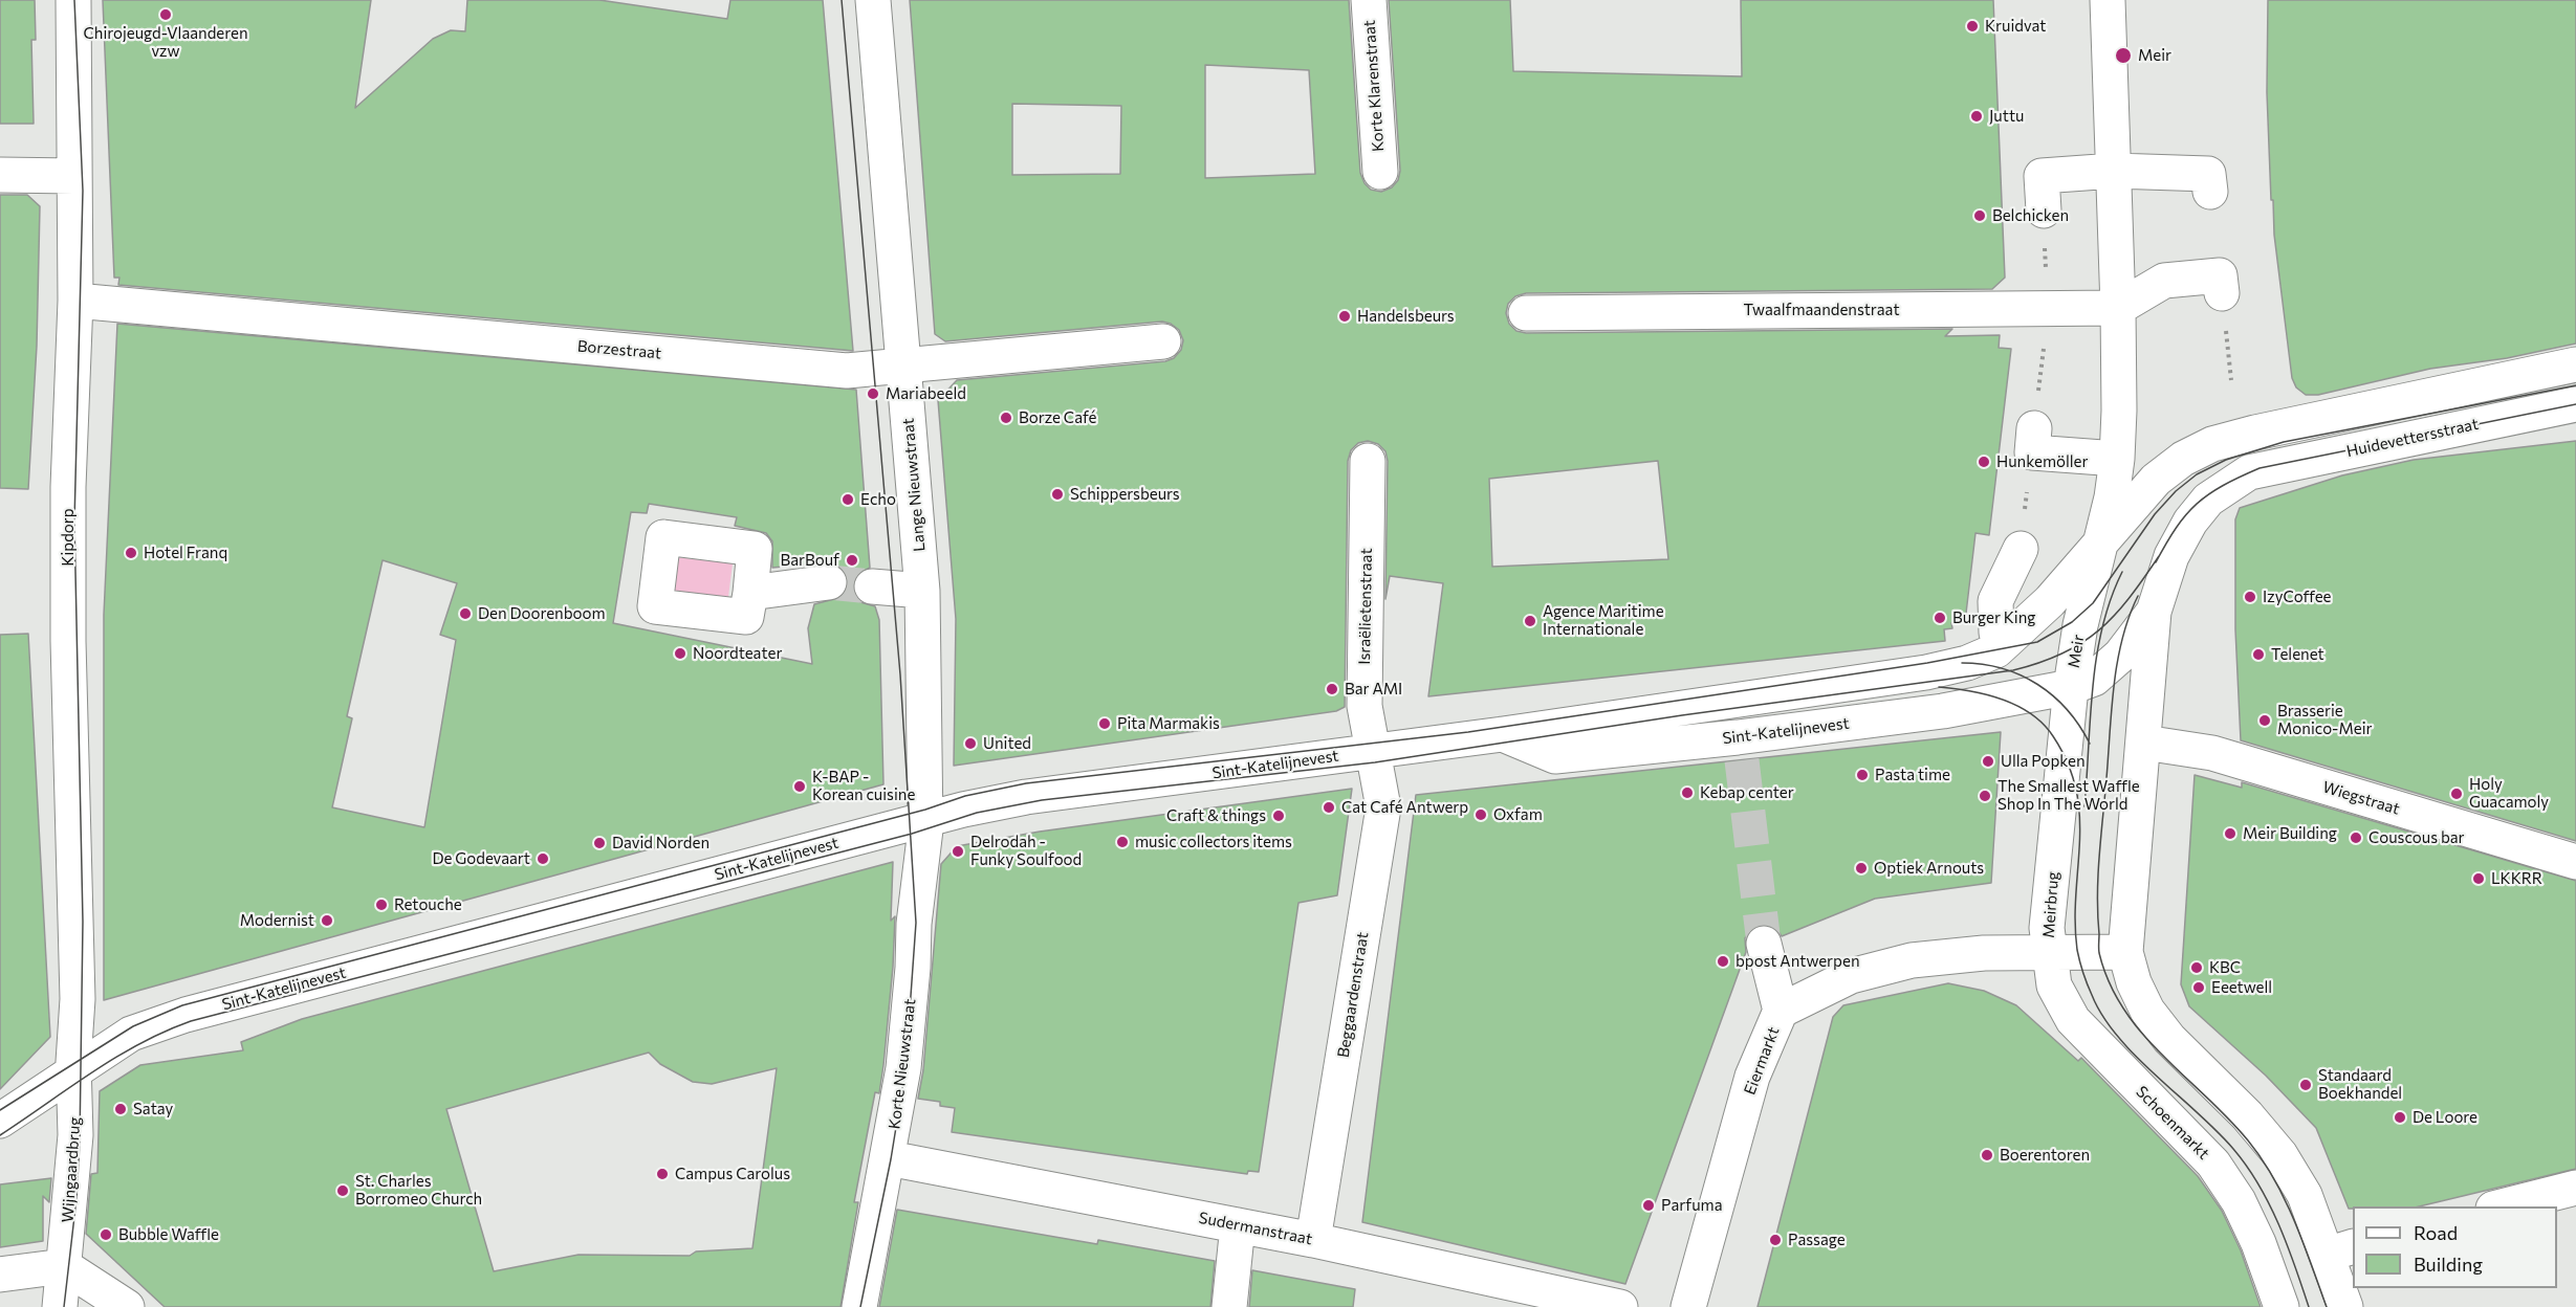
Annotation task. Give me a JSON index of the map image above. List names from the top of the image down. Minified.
{"streets":{"street":["Korte Klarenstraat","Twaalfmaandenstraat","Borzestraat","Huidevettersstraat","Lange Nieuwstraat","Kipdorp","Israëlietenstraat","Meir","Sint-Katelijnevest","Wiegstraat","Meirbrug","Beggaardenstraat","Eiermarkt","Korte Nieuwstraat","Schoenmarkt","Wijngaardbrug","Sudermanstraat"]},"crossings":[["Twaalfmaandenstraat","Meir"],["Borzestraat","Lange Nieuwstraat"],["Borzestraat","Kipdorp"],["Huidevettersstraat","Meir"],["Lange Nieuwstraat","Sint-Katelijnevest"],["Lange Nieuwstraat","Korte Nieuwstraat"],["Kipdorp","Sint-Katelijnevest"],["Kipdorp","Wijngaardbrug"],["Israëlietenstraat","Sint-Katelijnevest"],["Israëlietenstraat","Beggaardenstraat"],["Meir","Sint-Katelijnevest"],["Meir","Wiegstraat"],["Meir","Meirbrug"],["Sint-Katelijnevest","Meirbrug"],["Sint-Katelijnevest","Beggaardenstraat"],["Sint-Katelijnevest","Korte Nieuwstraat"],["Sint-Katelijnevest","Wijngaardbrug"],["Meirbrug","Eiermarkt"],["Meirbrug","Schoenmarkt"],["Beggaardenstraat","Sudermanstraat"],["Eiermarkt","Schoenmarkt"],["Korte Nieuwstraat","Sudermanstraat"]],"places":["Chirojeugd-Vlaanderen vzw","Kruidvat","Meir","Juttu","Belchicken","Handelsbeurs","Mariabeeld","Borze Café","Hunkemöller","Schippersbeurs","Echo","Hotel Franq","BarBouf","IzyCoffee","Den Doorenboom","Burger King","Agence Maritime Internationale","Noordteater","Telenet","Bar AMI","Brasserie Monico-Meir","Pita Marmakis","United","Ulla Popken","Pasta time","K-BAP - Korean cuisine","Kebap center","Holy Guacamoly","The Smallest Waffle Shop In The World","Cat Café Antwerp","Oxfam","Craft & things","Meir Building","Couscous bar","music collectors items","David Norden","Delrodah - Funky Soulfood","De Godevaart","Optiek Arnouts","LKKRR","Retouche","Modernist","bpost Antwerpen","KBC","Eeetwell","Standaard Boekhandel","Satay","De Loore","Boerentoren","Campus Carolus","St. Charles Borromeo Church","Parfuma","Bubble Waffle","Passage"],"legend":["Road","Building"]}
